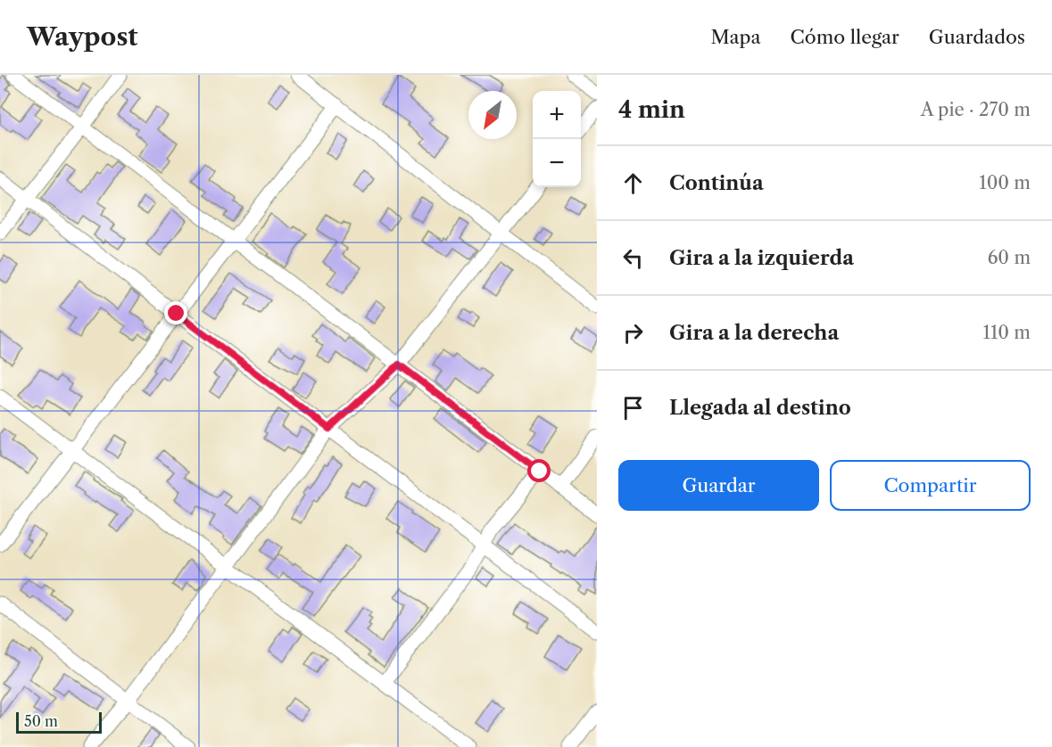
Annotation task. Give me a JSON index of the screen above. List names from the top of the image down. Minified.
{"scale_bar":"50 m","north":"bottom left","page":{"header":"Waypost","nav":["Mapa","Cómo llegar","Guardados"],"heading":["4 min","A pie · 270 m"],"map_buttons":["+","−"],"list":[["Continúa","100 m"],["Gira a la izquierda","60 m"],["Gira a la derecha","110 m"],"Llegada al destino"],"buttons":["Guardar","Compartir"],"scale":"50 m"}}
